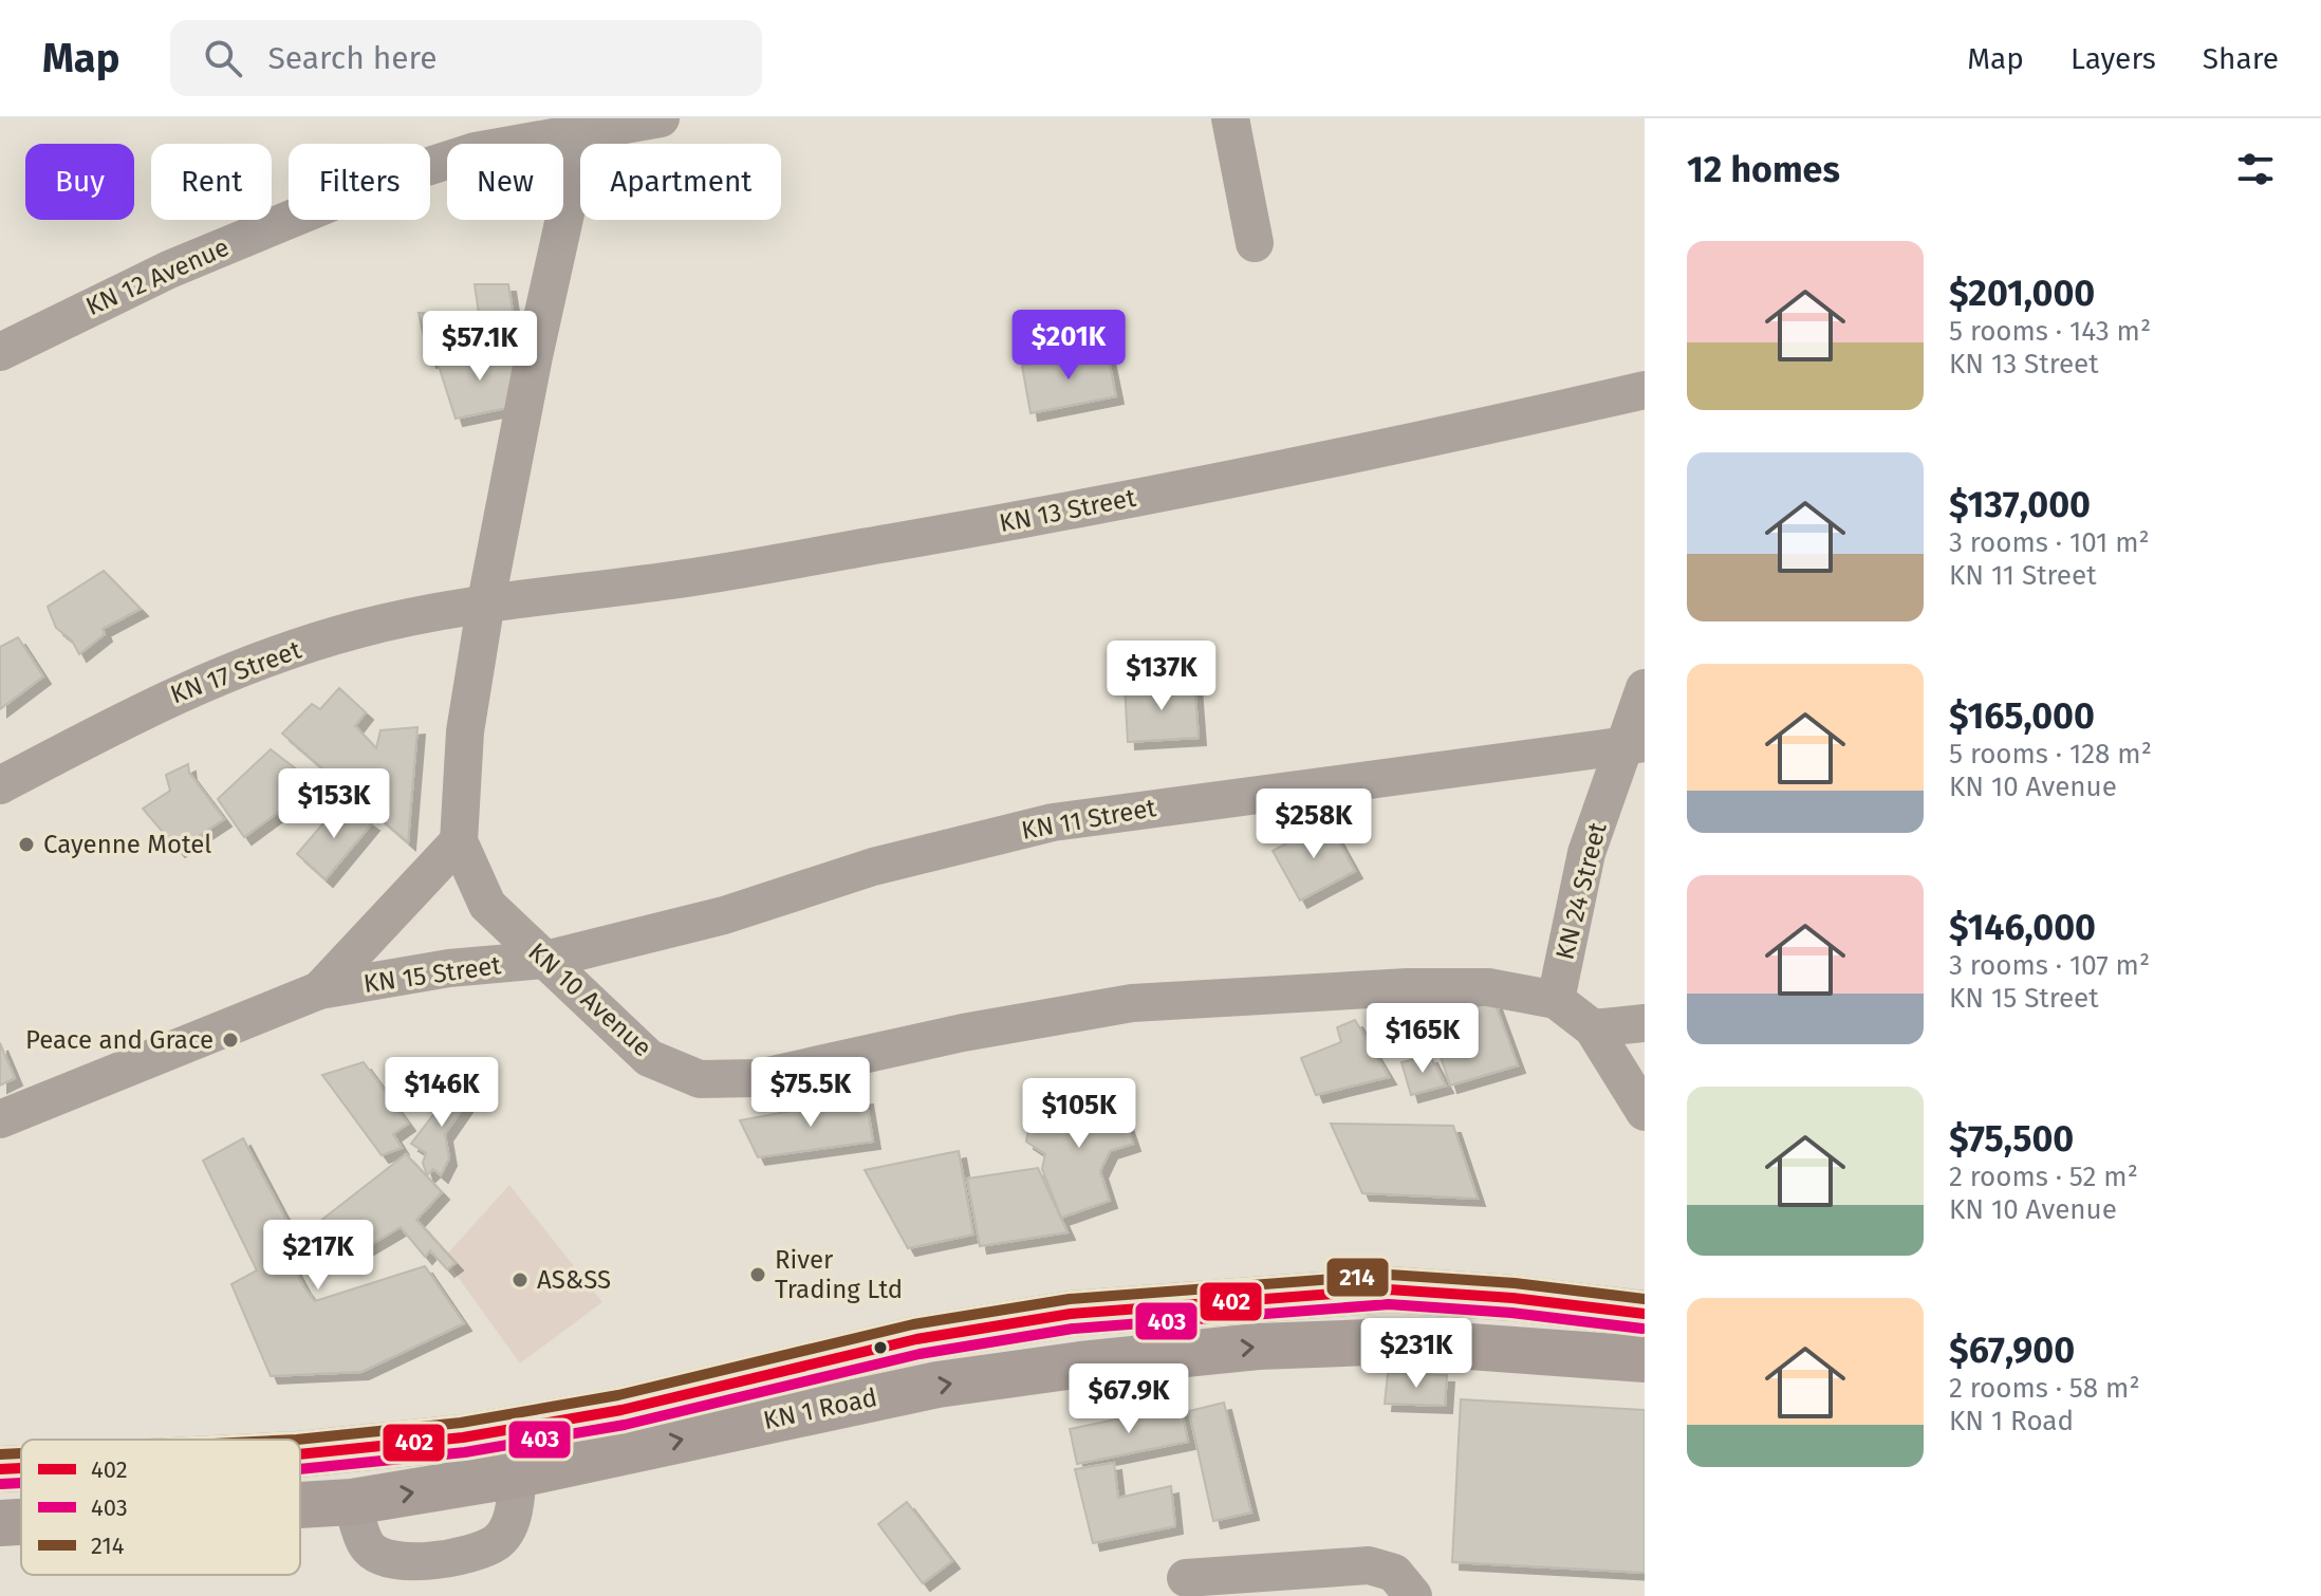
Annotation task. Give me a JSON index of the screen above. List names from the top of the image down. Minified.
{"streets":{"highway":["KN 1 Road"],"street":["KN 12 Avenue","KN 13 Street","KN 17 Street","KN 11 Street","KN 24 Street","KN 15 Street","KN 10 Avenue"]},"crossings":[["KN 12 Avenue","KN 10 Avenue"],["KN 13 Street","KN 17 Street"],["KN 13 Street","KN 10 Avenue"],["KN 17 Street","KN 10 Avenue"],["KN 11 Street","KN 24 Street"],["KN 11 Street","KN 15 Street"],["KN 11 Street","KN 10 Avenue"],["KN 24 Street","KN 10 Avenue"],["KN 15 Street","KN 10 Avenue"]],"places":["Cayenne Motel","Peace and Grace","River Trading Ltd","AS&SS"],"lines":["transit line 214","transit line 402","transit line 403"],"legend":["402","403","214"],"page":{"header":"Map","search":"Search here","nav":["Map","Layers","Share"],"heading":"12 homes","chip":["Buy","Rent","Filters","New","Apartment"],"list":[{"name":"$201,000","note":"5 rooms · 143 m² · KN 13 Street"},{"name":"$137,000","note":"3 rooms · 101 m² · KN 11 Street"},{"name":"$165,000","note":"5 rooms · 128 m² · KN 10 Avenue"},{"name":"$146,000","note":"3 rooms · 107 m² · KN 15 Street"},{"name":"$75,500","note":"2 rooms · 52 m² · KN 10 Avenue"},{"name":"$67,900","note":"2 rooms · 58 m² · KN 1 Road"}],"price":["$201K","$57.1K","$137K","$153K","$258K","$165K","$146K","$75.5K","$105K","$217K","$231K","$67.9K"]}}
